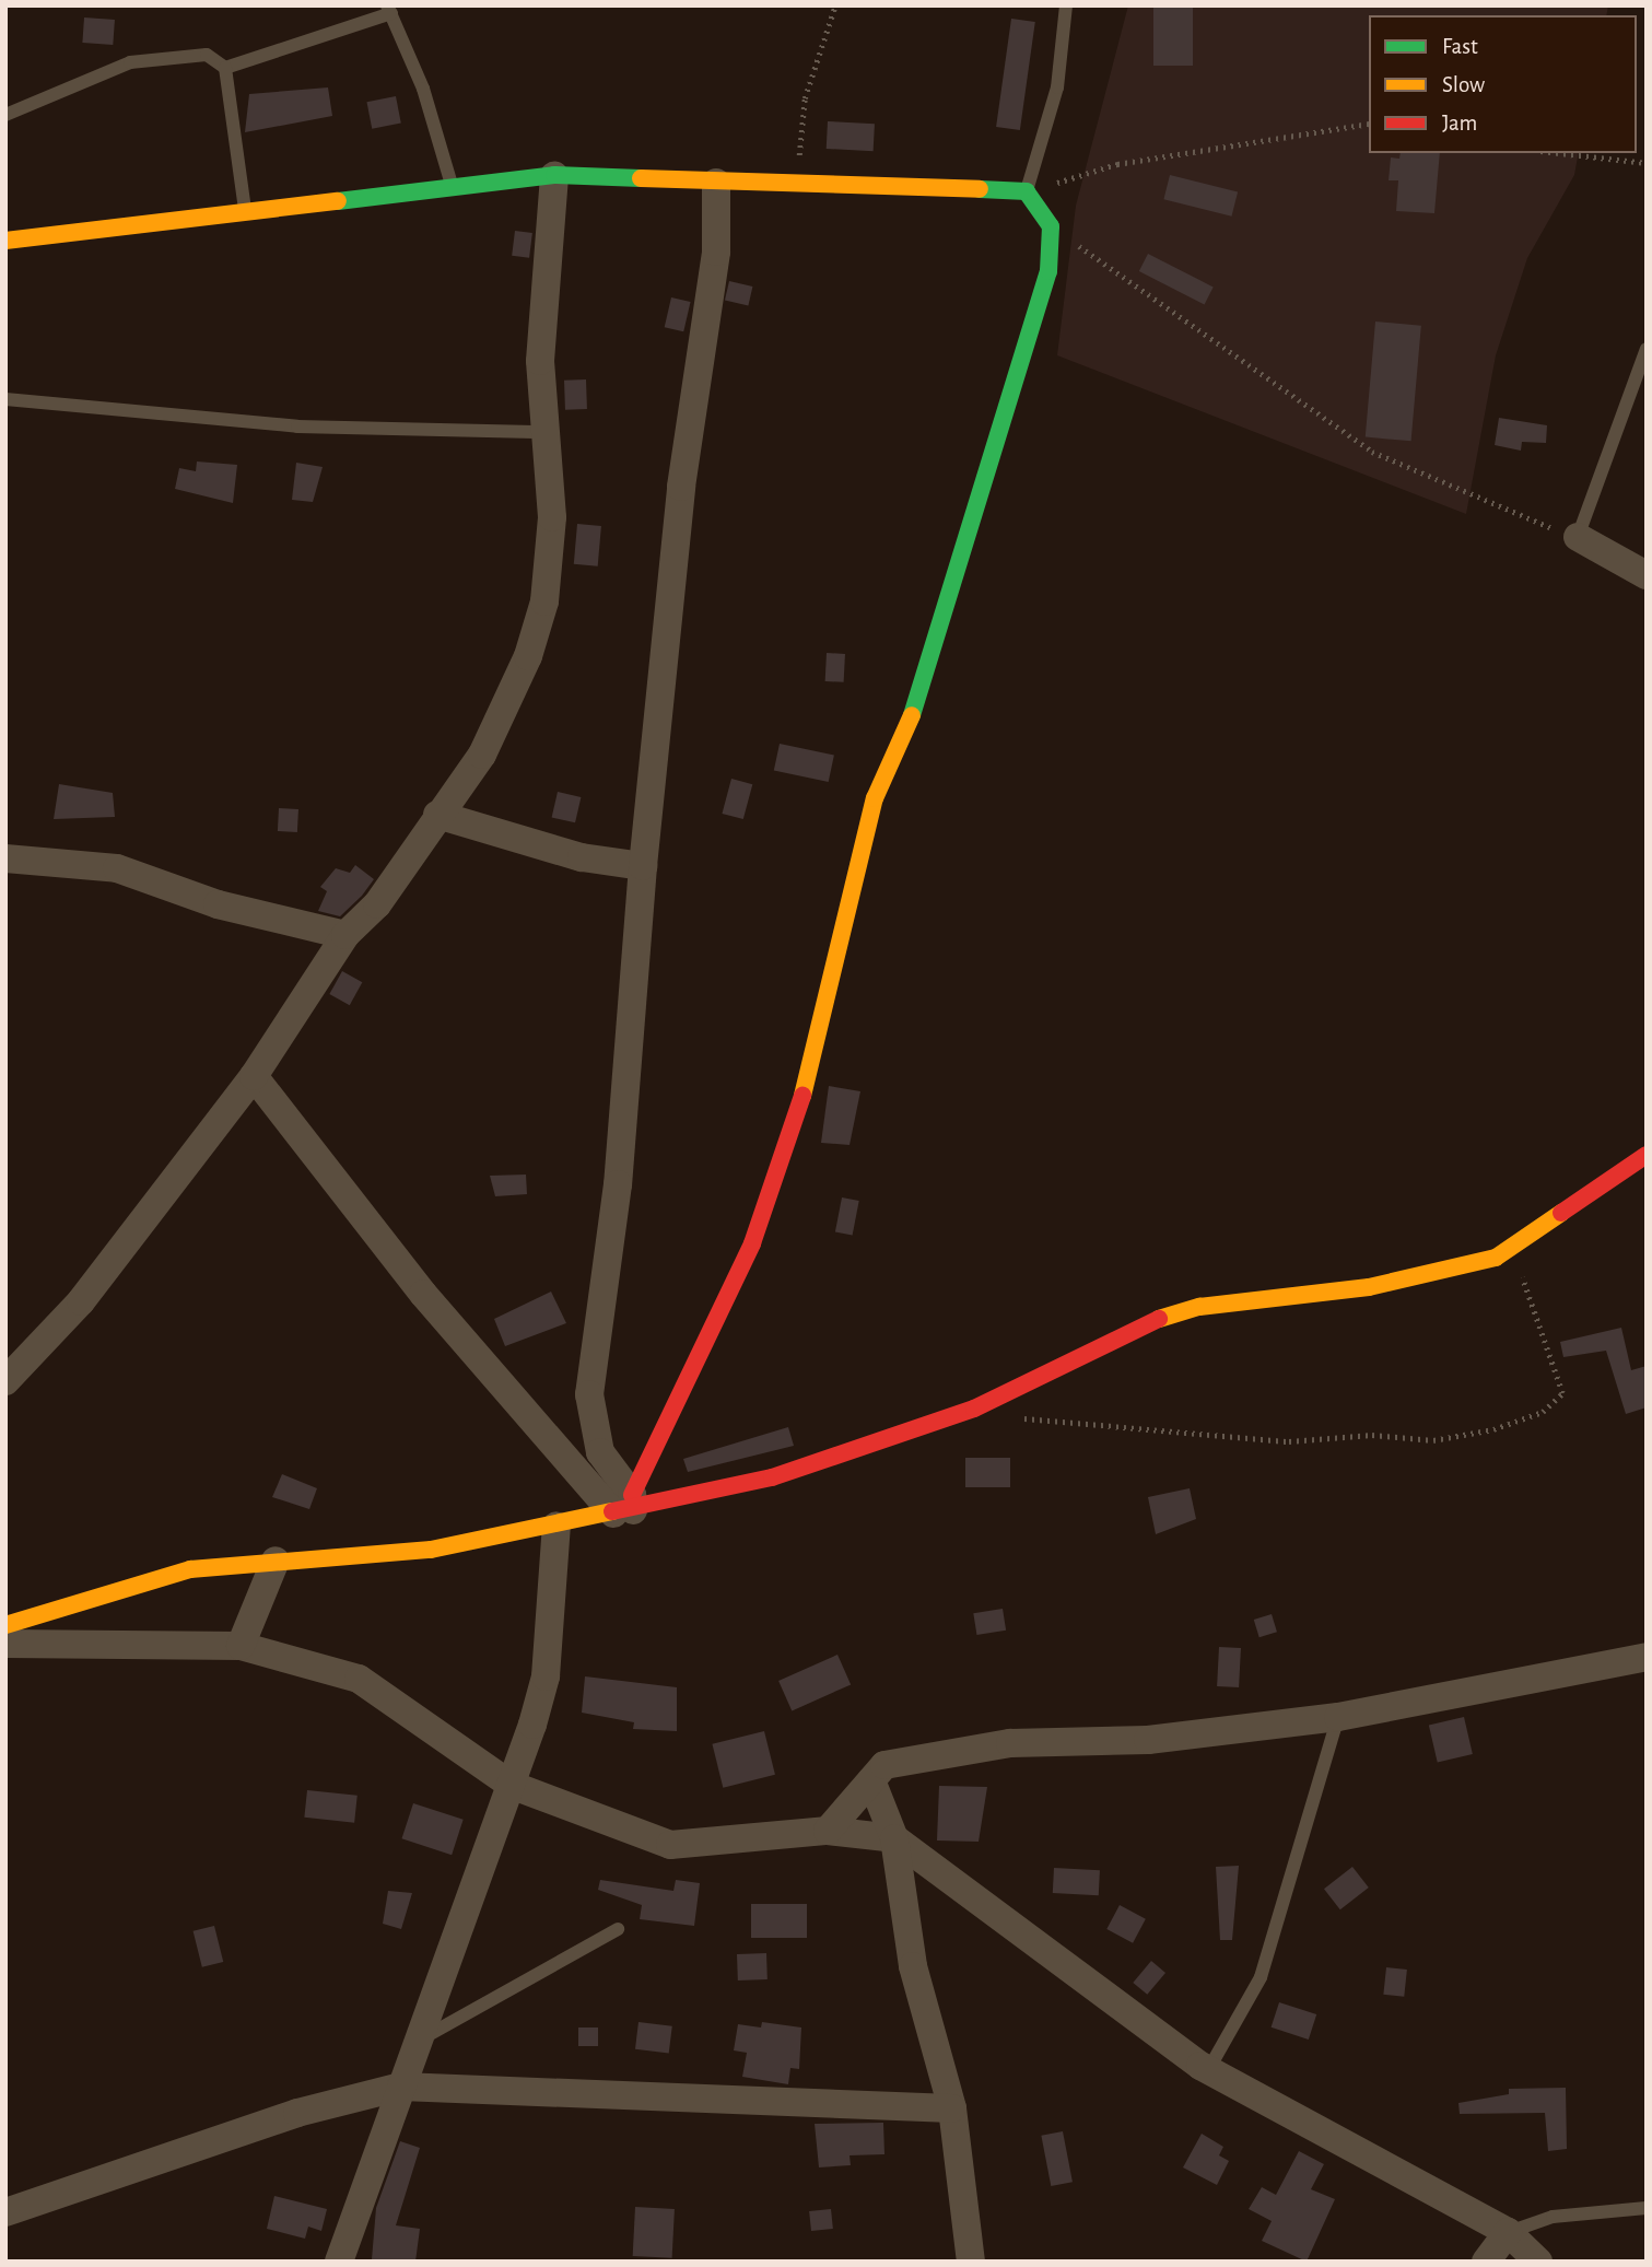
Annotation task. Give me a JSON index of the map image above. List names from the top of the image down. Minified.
{"legend":["Fast","Slow","Jam"]}
